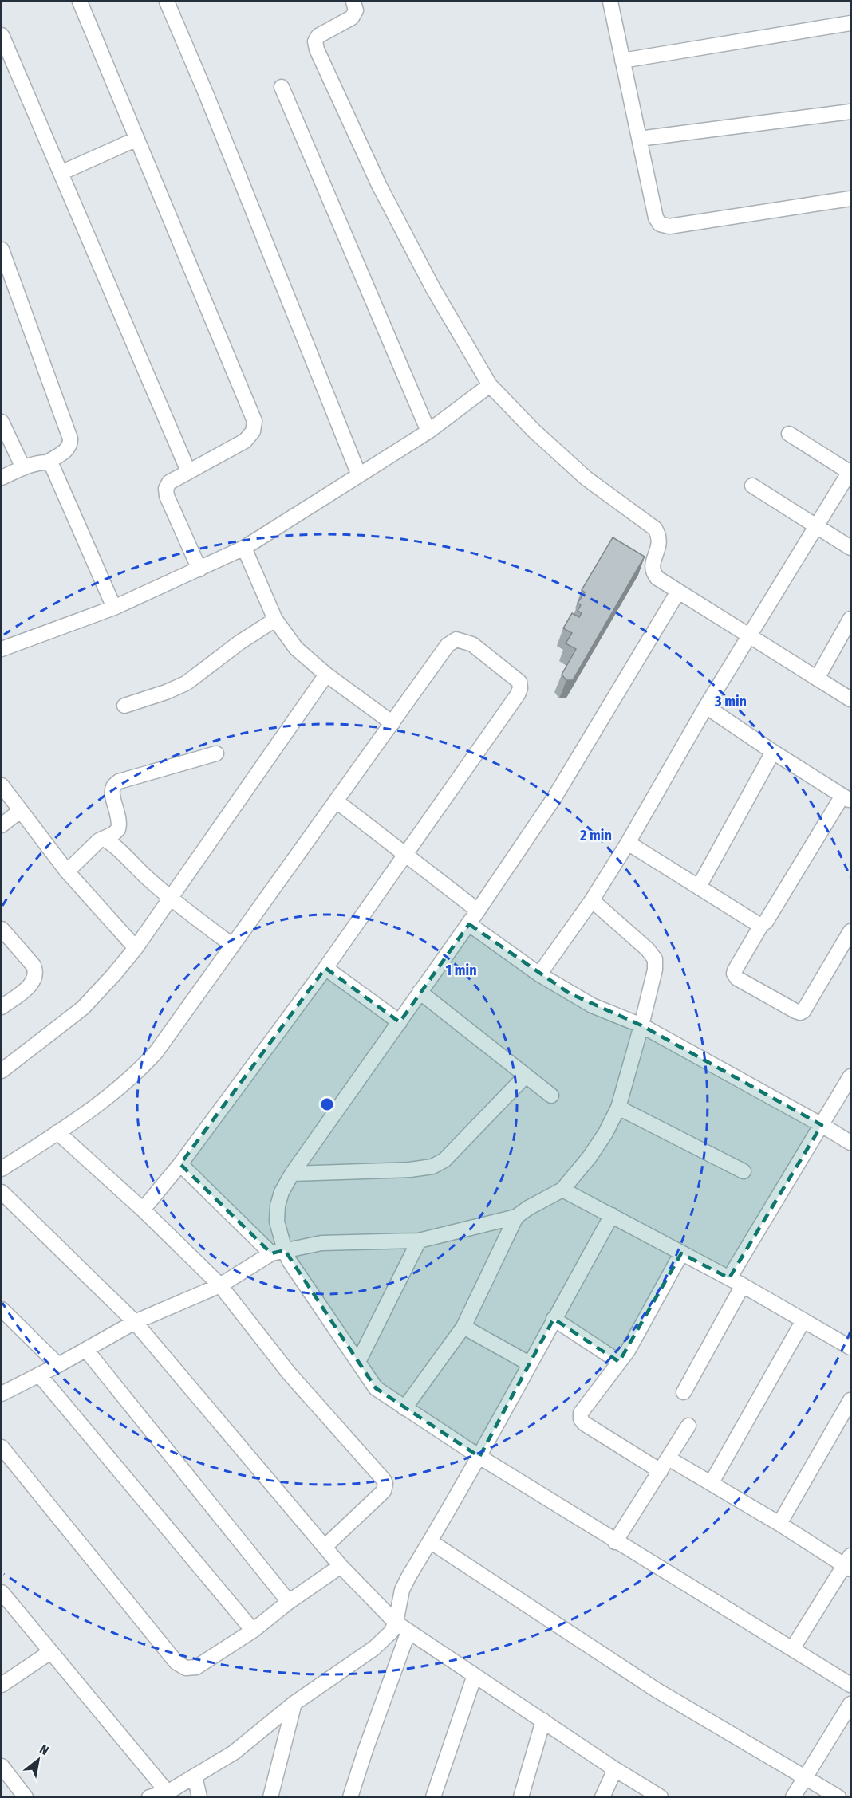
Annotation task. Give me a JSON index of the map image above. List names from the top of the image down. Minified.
{"north":"top right","rings":["3 min","2 min","1 min"]}
